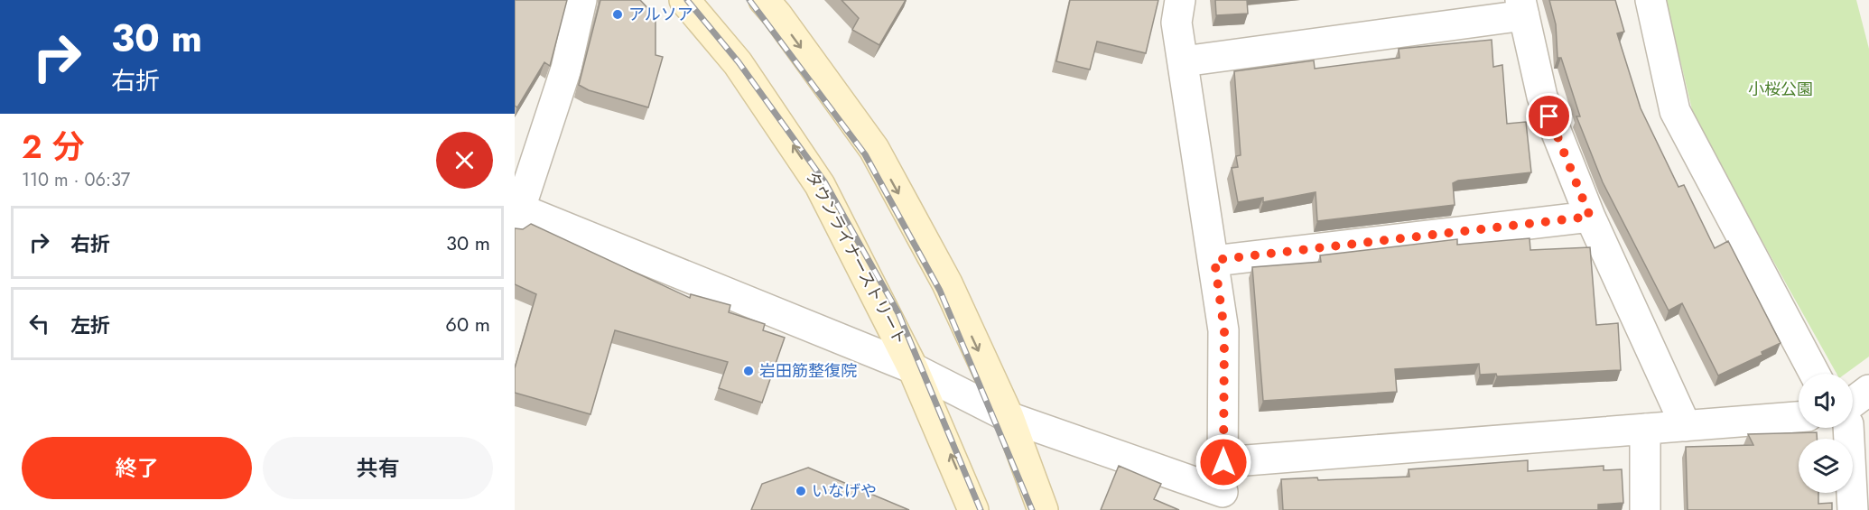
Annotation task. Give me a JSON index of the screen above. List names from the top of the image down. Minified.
{"streets":{"street":["タウンライナーストリート"]},"parks":["小桜公園"],"places":["アルソア","岩田筋整復院","いなげや"],"page":{"turn":["30 m","右折"],"heading":["2 分","110 m · 06:37"],"list":[{"name":"右折","value":"30 m"},{"name":"左折","value":"60 m"}],"buttons":["終了","共有"]}}
